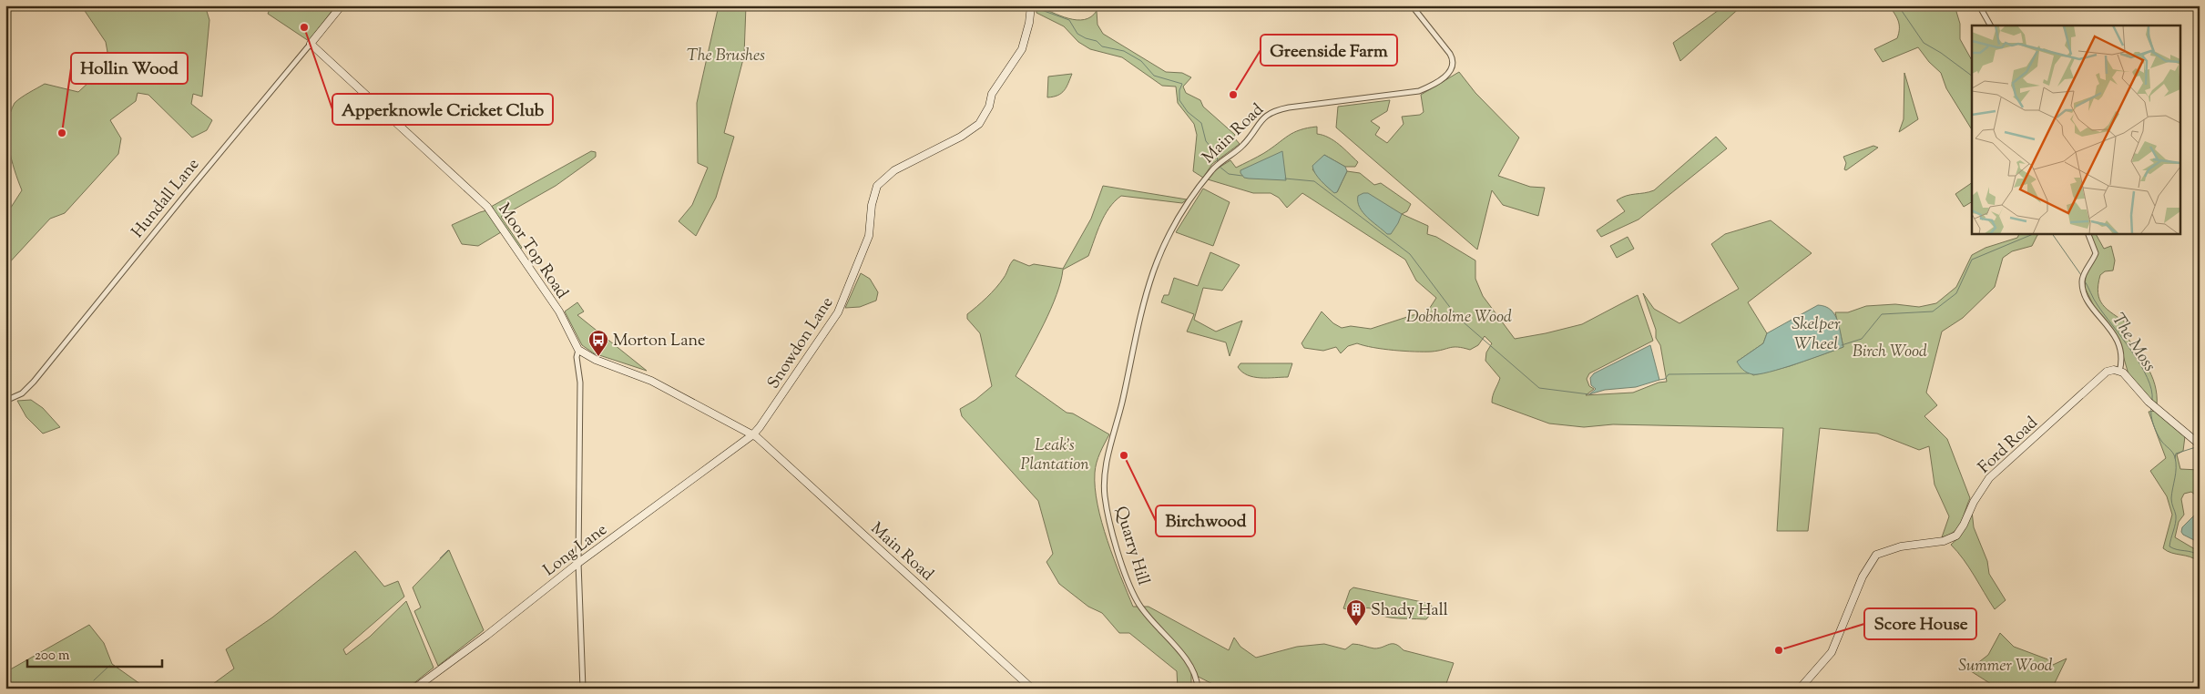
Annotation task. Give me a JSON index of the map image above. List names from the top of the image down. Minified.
{"streets":{"street":["Main Road","Hundall Lane","Moor Top Road","Snowdon Lane","Ford Road","Quarry Hill","Long Lane"]},"crossings":[["Main Road","Snowdon Lane"],["Main Road","Quarry Hill"],["Main Road","Long Lane"],["Hundall Lane","Moor Top Road"],["Snowdon Lane","Long Lane"]],"water":["Skelper Wheel","The Moss"],"parks":["The Brushes","Dobholme Wood","Birch Wood","Leak's Plantation","Summer Wood"],"places":{"other":["Apperknowle Cricket Club","Greenside Farm","Hollin Wood","Birchwood","Score House"],"bus stop":["Morton Lane"],"building":["Shady Hall"]},"scale_bar":"200 m"}
